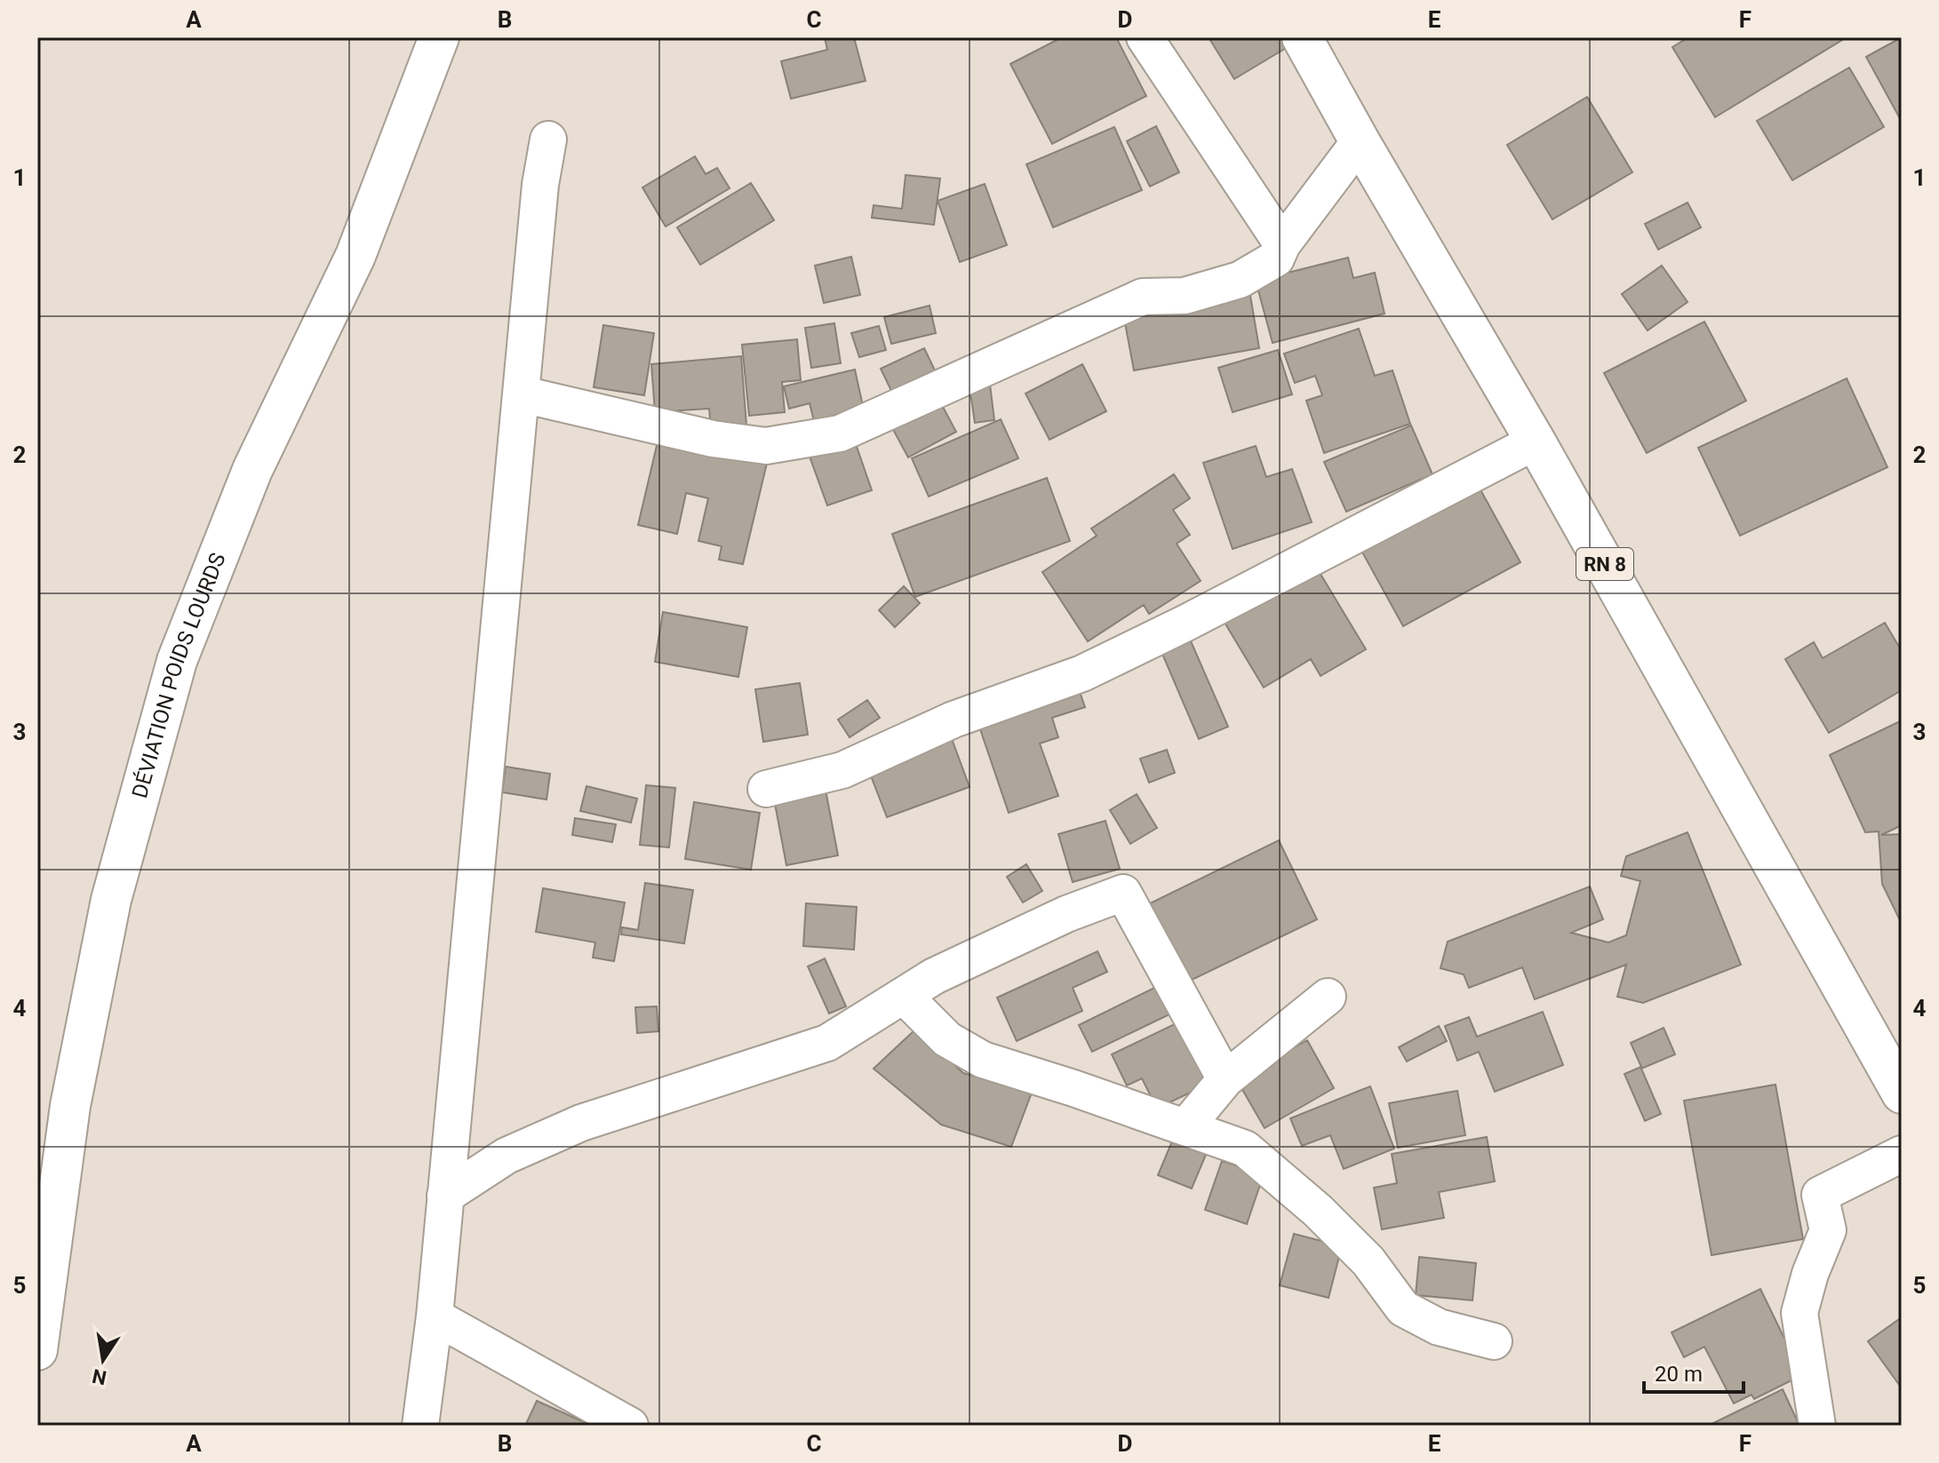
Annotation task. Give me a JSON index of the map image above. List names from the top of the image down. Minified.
{"streets":{"main road":["RN 8","DÉVIATION POIDS LOURDS"]},"scale_bar":"20 m","north":"bottom","grid":{"columns":["A","B","C","D","E","F"],"rows":["1","2","3","4","5"]}}
